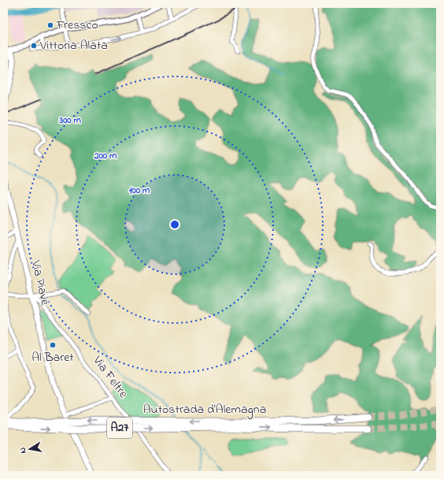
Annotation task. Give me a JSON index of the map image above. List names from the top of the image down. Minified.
{"streets":{"highway":["Autostrada d'Alemagna","A27"],"main road":["Via Piave"],"street":["Via Feltre"]},"crossings":[["Via Piave","Via Feltre"]],"places":["Fressco","Vittoria Alata","Al Baret"],"north":"left","rings":["300 m","200 m","100 m"]}
